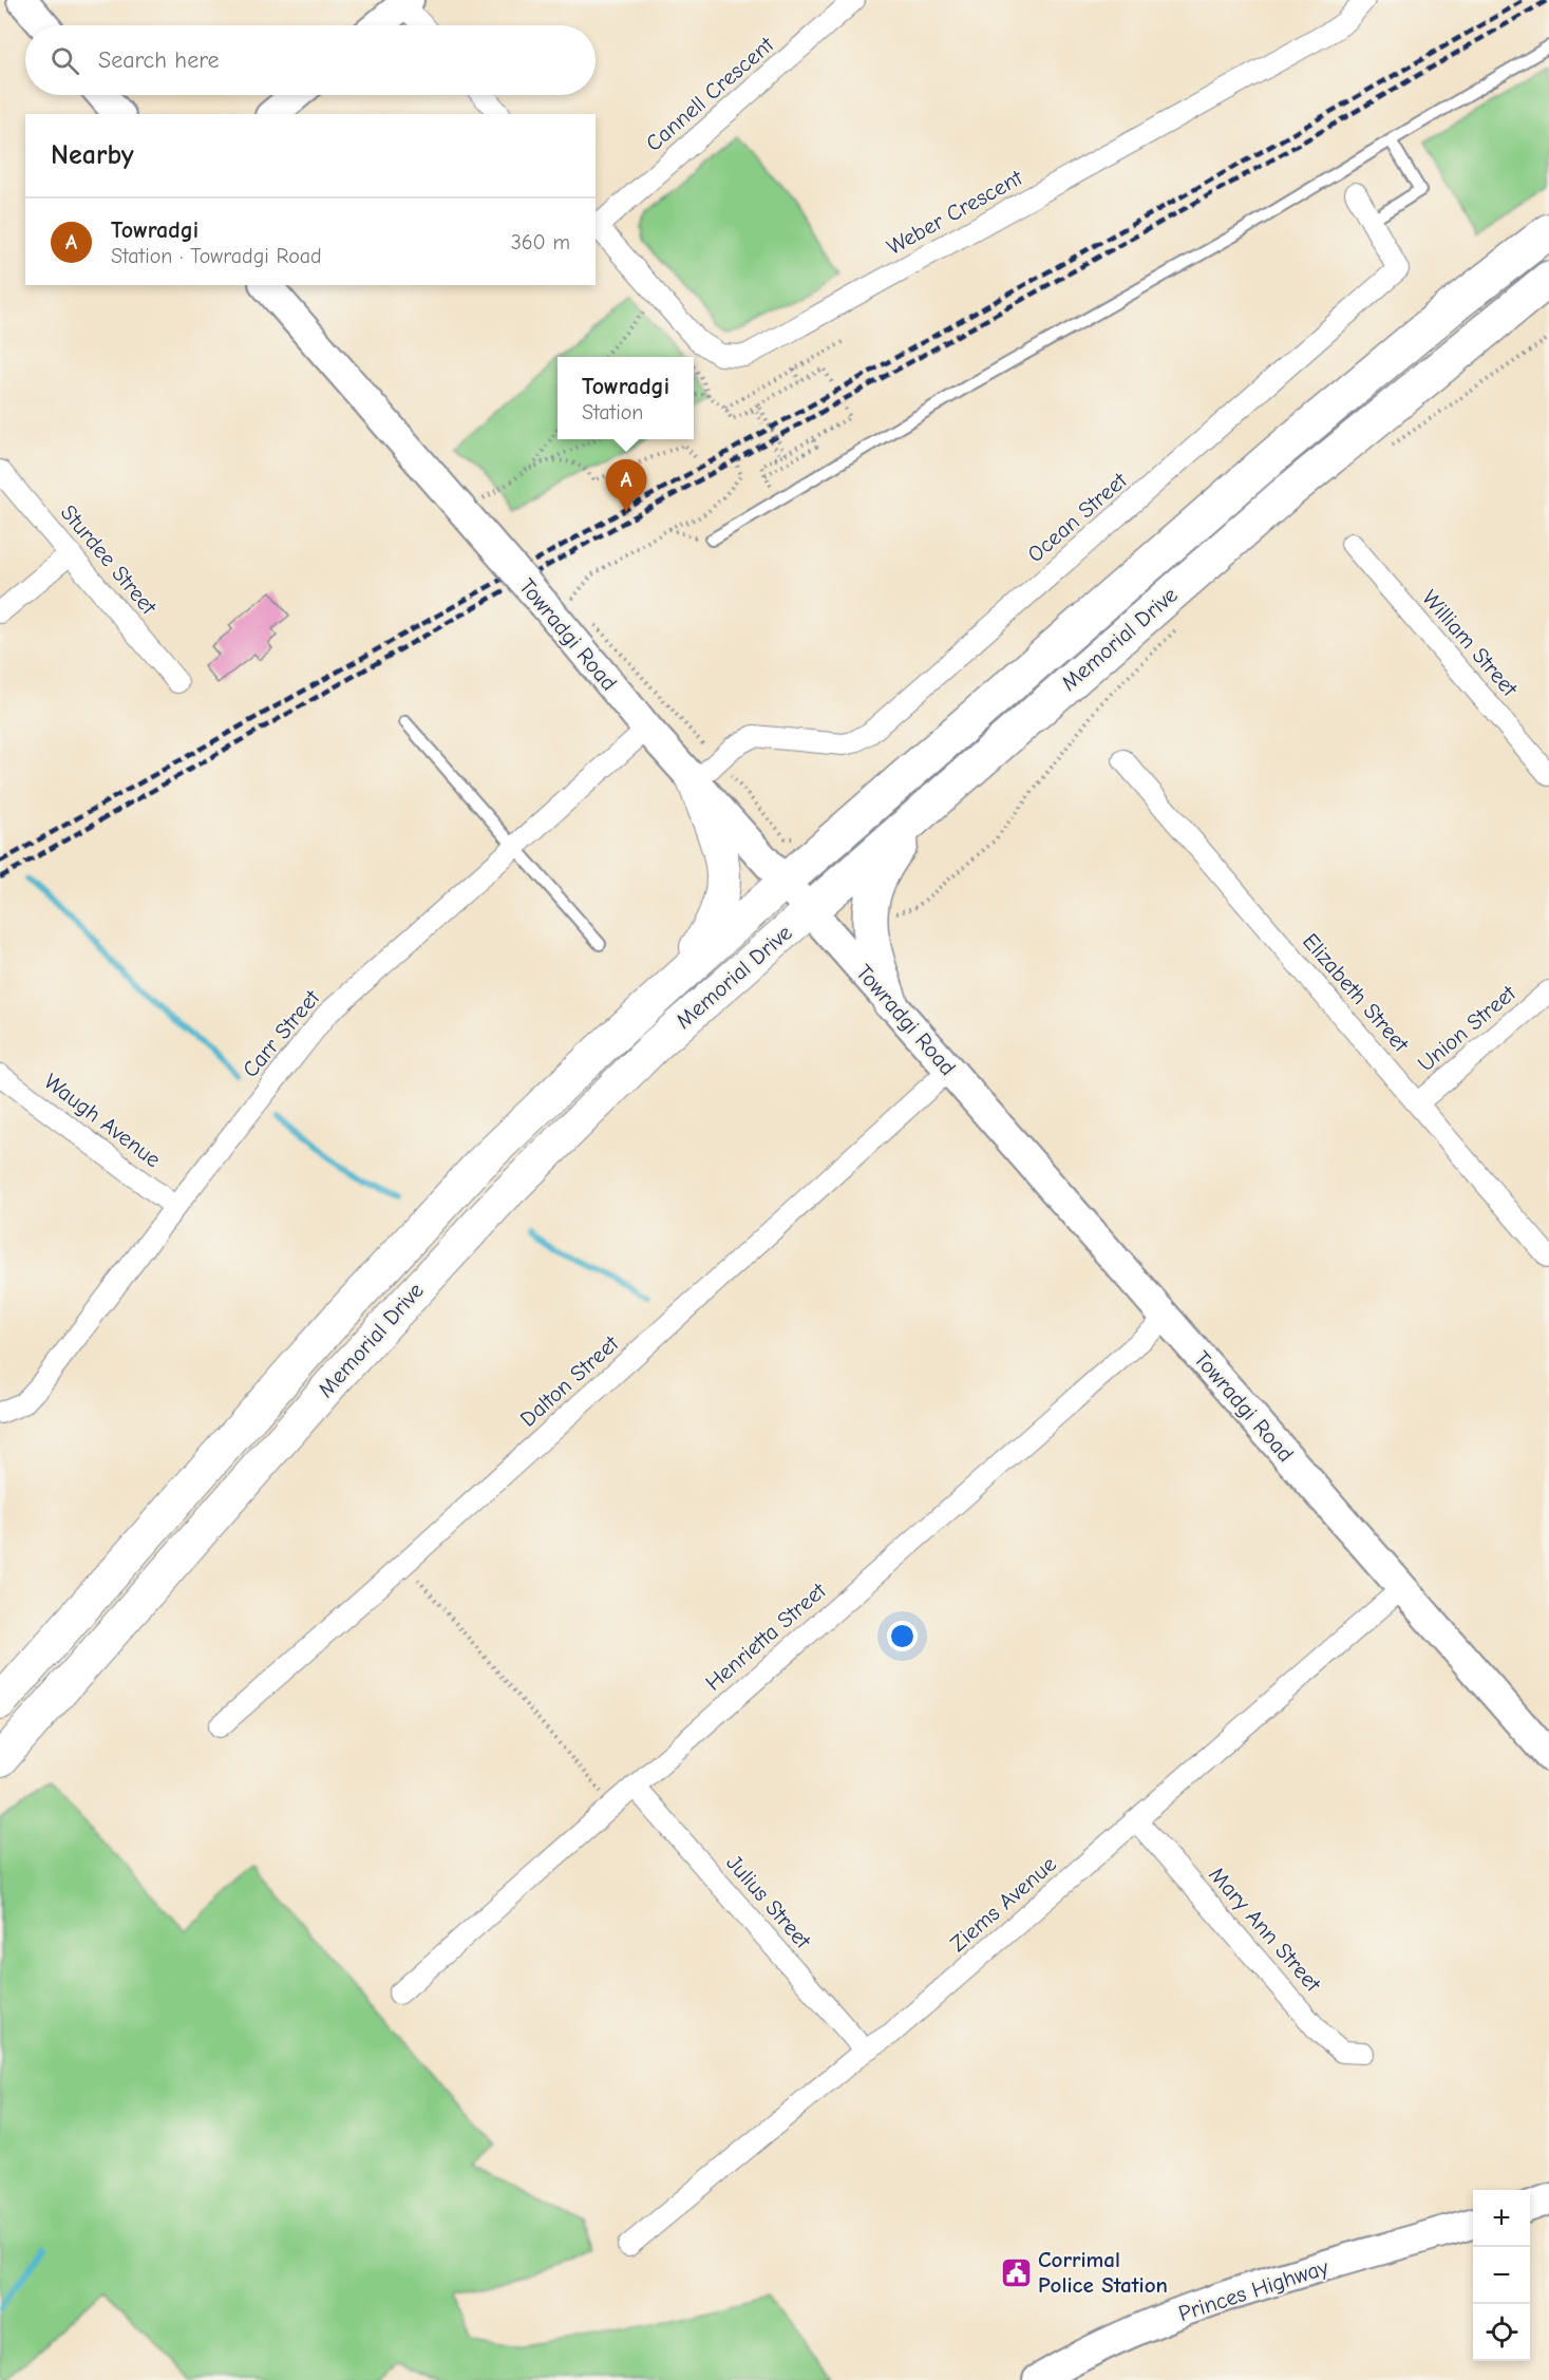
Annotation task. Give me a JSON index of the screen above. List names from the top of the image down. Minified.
{"streets":{"highway":["Memorial Drive"],"main road":["Towradgi Road","Princes Highway"],"street":["Cannell Crescent","Weber Crescent","Ocean Street","Sturdee Street","William Street","Elizabeth Street","Union Street","Carr Street","Waugh Avenue","Dalton Street","Henrietta Street","Julius Street","Ziems Avenue","Mary Ann Street"]},"crossings":[["Cannell Crescent","Weber Crescent"],["Ocean Street","Towradgi Road"],["Towradgi Road","Memorial Drive"],["Towradgi Road","Carr Street"],["Towradgi Road","Dalton Street"],["Towradgi Road","Henrietta Street"],["Towradgi Road","Ziems Avenue"],["Elizabeth Street","Union Street"],["Carr Street","Waugh Avenue"],["Henrietta Street","Julius Street"],["Julius Street","Ziems Avenue"],["Ziems Avenue","Mary Ann Street"]],"places":{"public building":["Corrimal Police Station"]},"page":{"search":"Search here","heading":"Nearby","list":[{"mark":"A","name":"Towradgi","note":"Station · Towradgi Road","value":"360 m"}],"popup":["Towradgi","Station"],"pins":"A","map_buttons":["+","−"]}}
